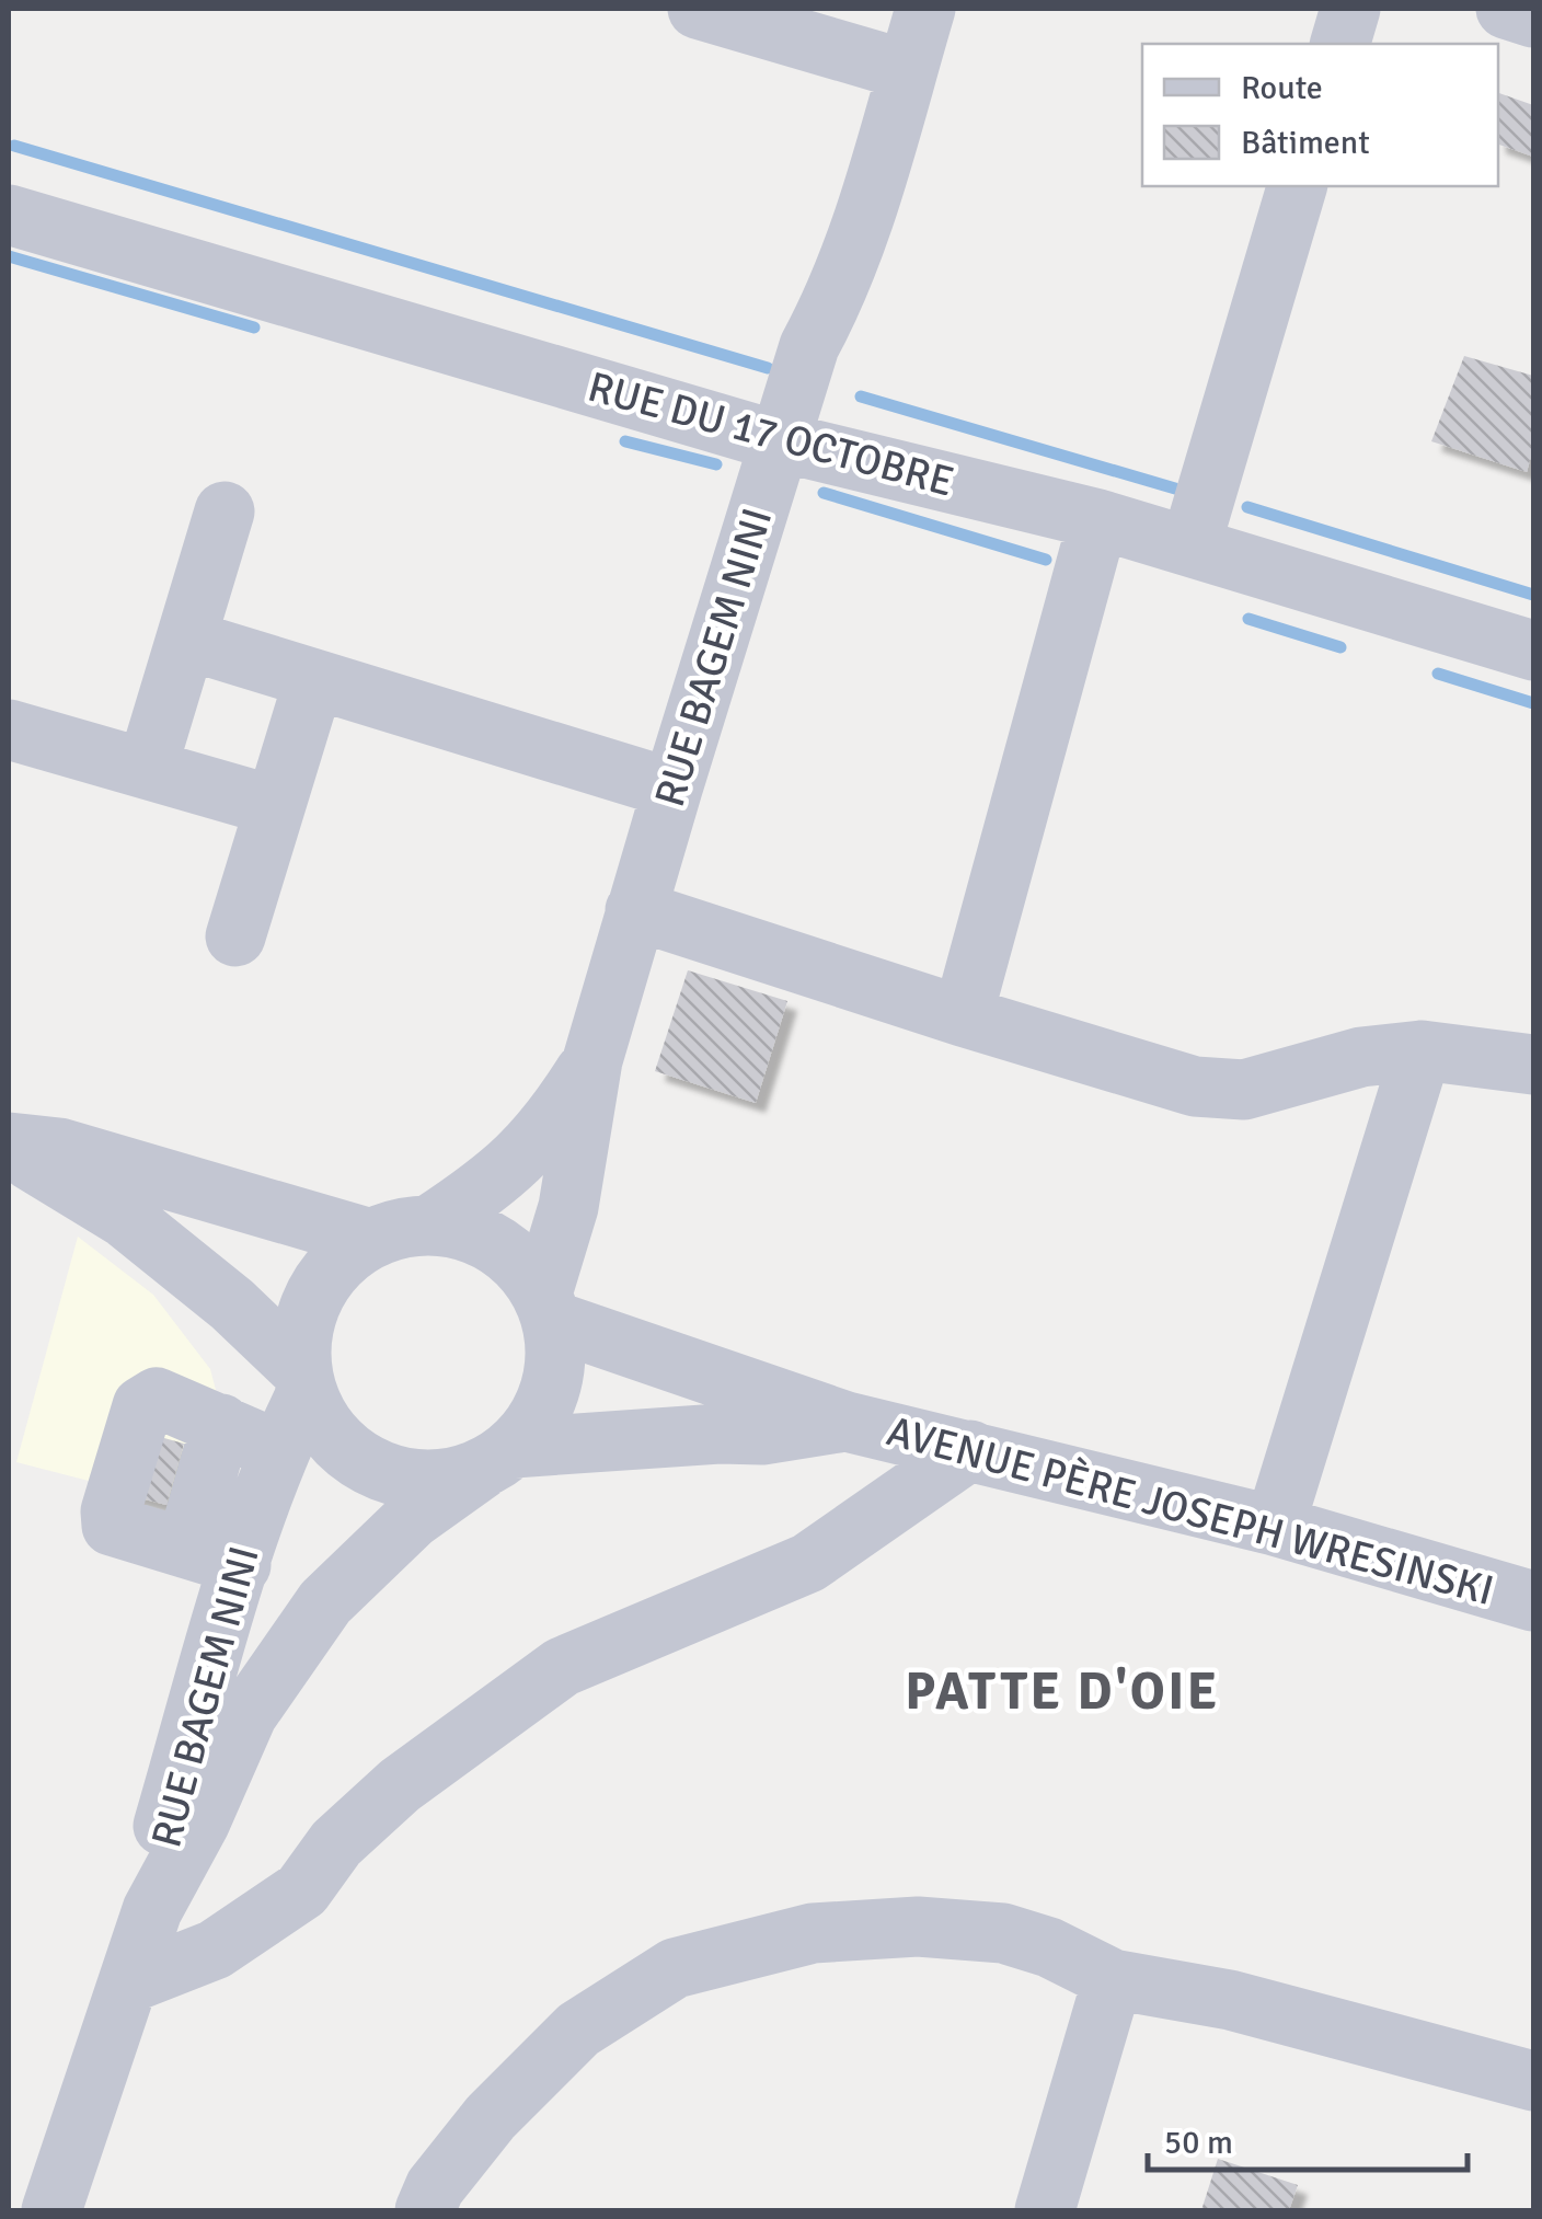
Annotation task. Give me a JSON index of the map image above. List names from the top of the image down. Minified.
{"streets":{"street":["RUE DU 17 OCTOBRE","RUE BAGEM NINI","AVENUE PÈRE JOSEPH WRESINSKI"]},"crossings":[["RUE DU 17 OCTOBRE","RUE BAGEM NINI"],["RUE BAGEM NINI","AVENUE PÈRE JOSEPH WRESINSKI"]],"districts":["PATTE D'OIE"],"legend":["Route","Bâtiment"],"scale_bar":"50 m"}
